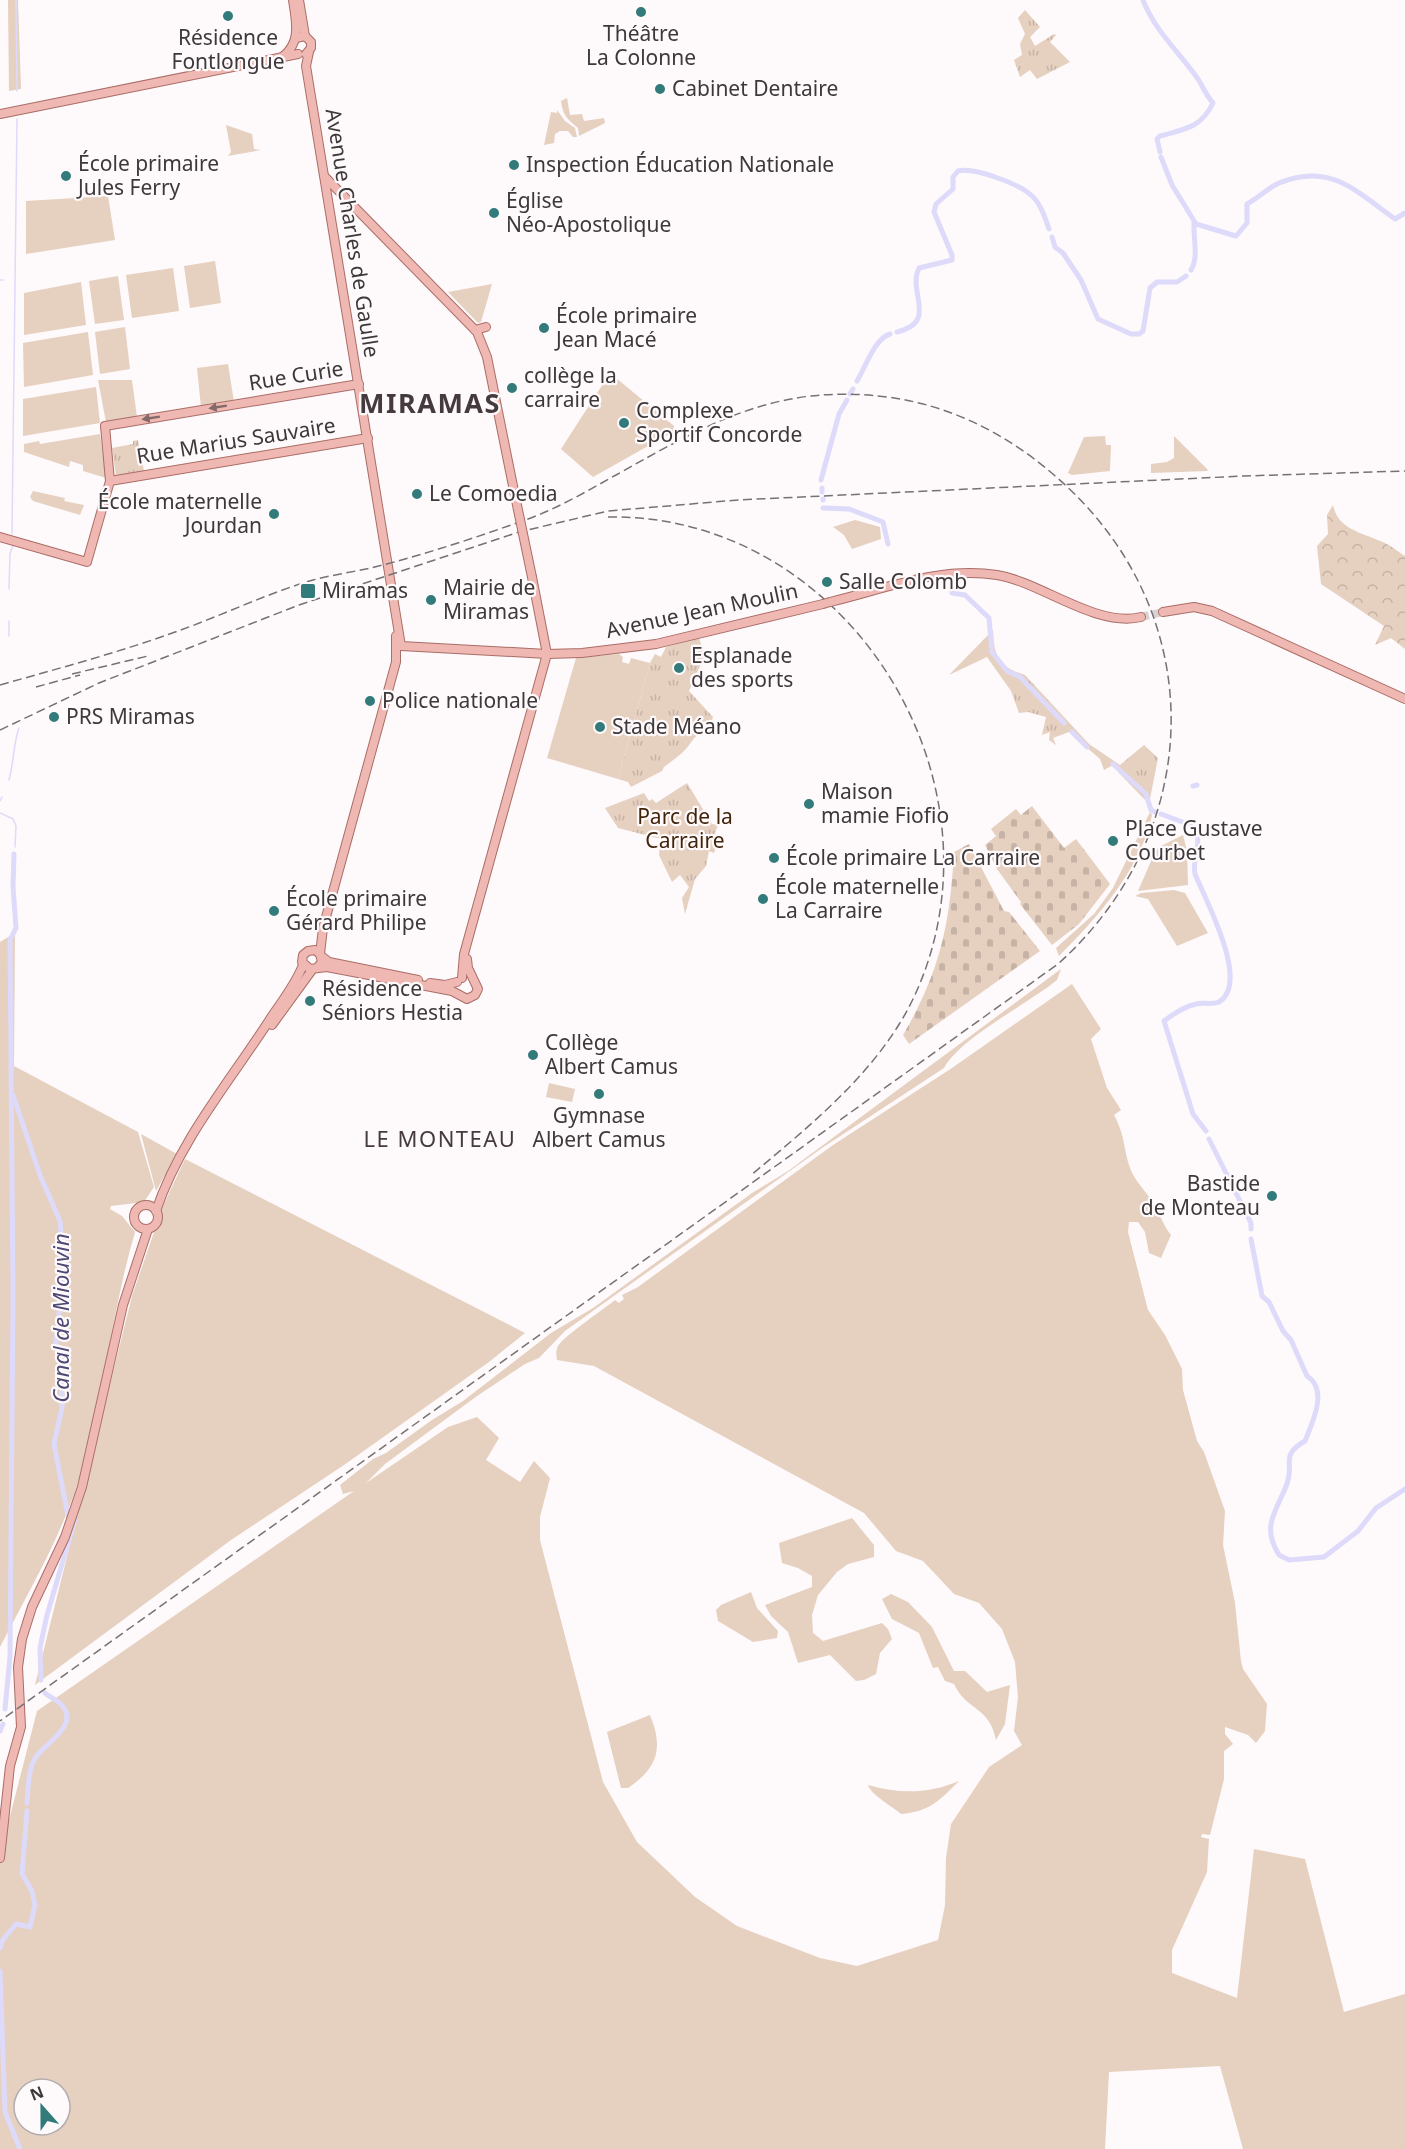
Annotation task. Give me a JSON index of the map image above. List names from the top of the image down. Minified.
{"streets":{"main road":["Avenue Charles de Gaulle","Rue Curie","Rue Marius Sauvaire","Avenue Jean Moulin"]},"crossings":[["Avenue Charles de Gaulle","Rue Curie"],["Avenue Charles de Gaulle","Rue Marius Sauvaire"],["Avenue Charles de Gaulle","Avenue Jean Moulin"],["Rue Curie","Rue Marius Sauvaire"]],"one_way":["Rue Curie"],"districts":["MIRAMAS","LE MONTEAU"],"water":["Canal de Miouvin"],"parks":["Parc de la Carraire"],"places":{"other":["Théâtre La Colonne","Résidence Fontlongue","Cabinet Dentaire","Inspection Éducation Nationale","École primaire Jules Ferry","Église Néo-Apostolique","École primaire Jean Macé","collège la carraire","Complexe Sportif Concorde","Le Comoedia","École maternelle Jourdan","Salle Colomb","Mairie de Miramas","Esplanade des sports","Police nationale","PRS Miramas","Stade Méano","Maison mamie Fiofio","Place Gustave Courbet","École primaire La Carraire","École maternelle La Carraire","École primaire Gérard Philipe","Résidence Séniors Hestia","Collège Albert Camus","Gymnase Albert Camus","Bastide de Monteau"],"transit":["Miramas"]},"north":"top"}
